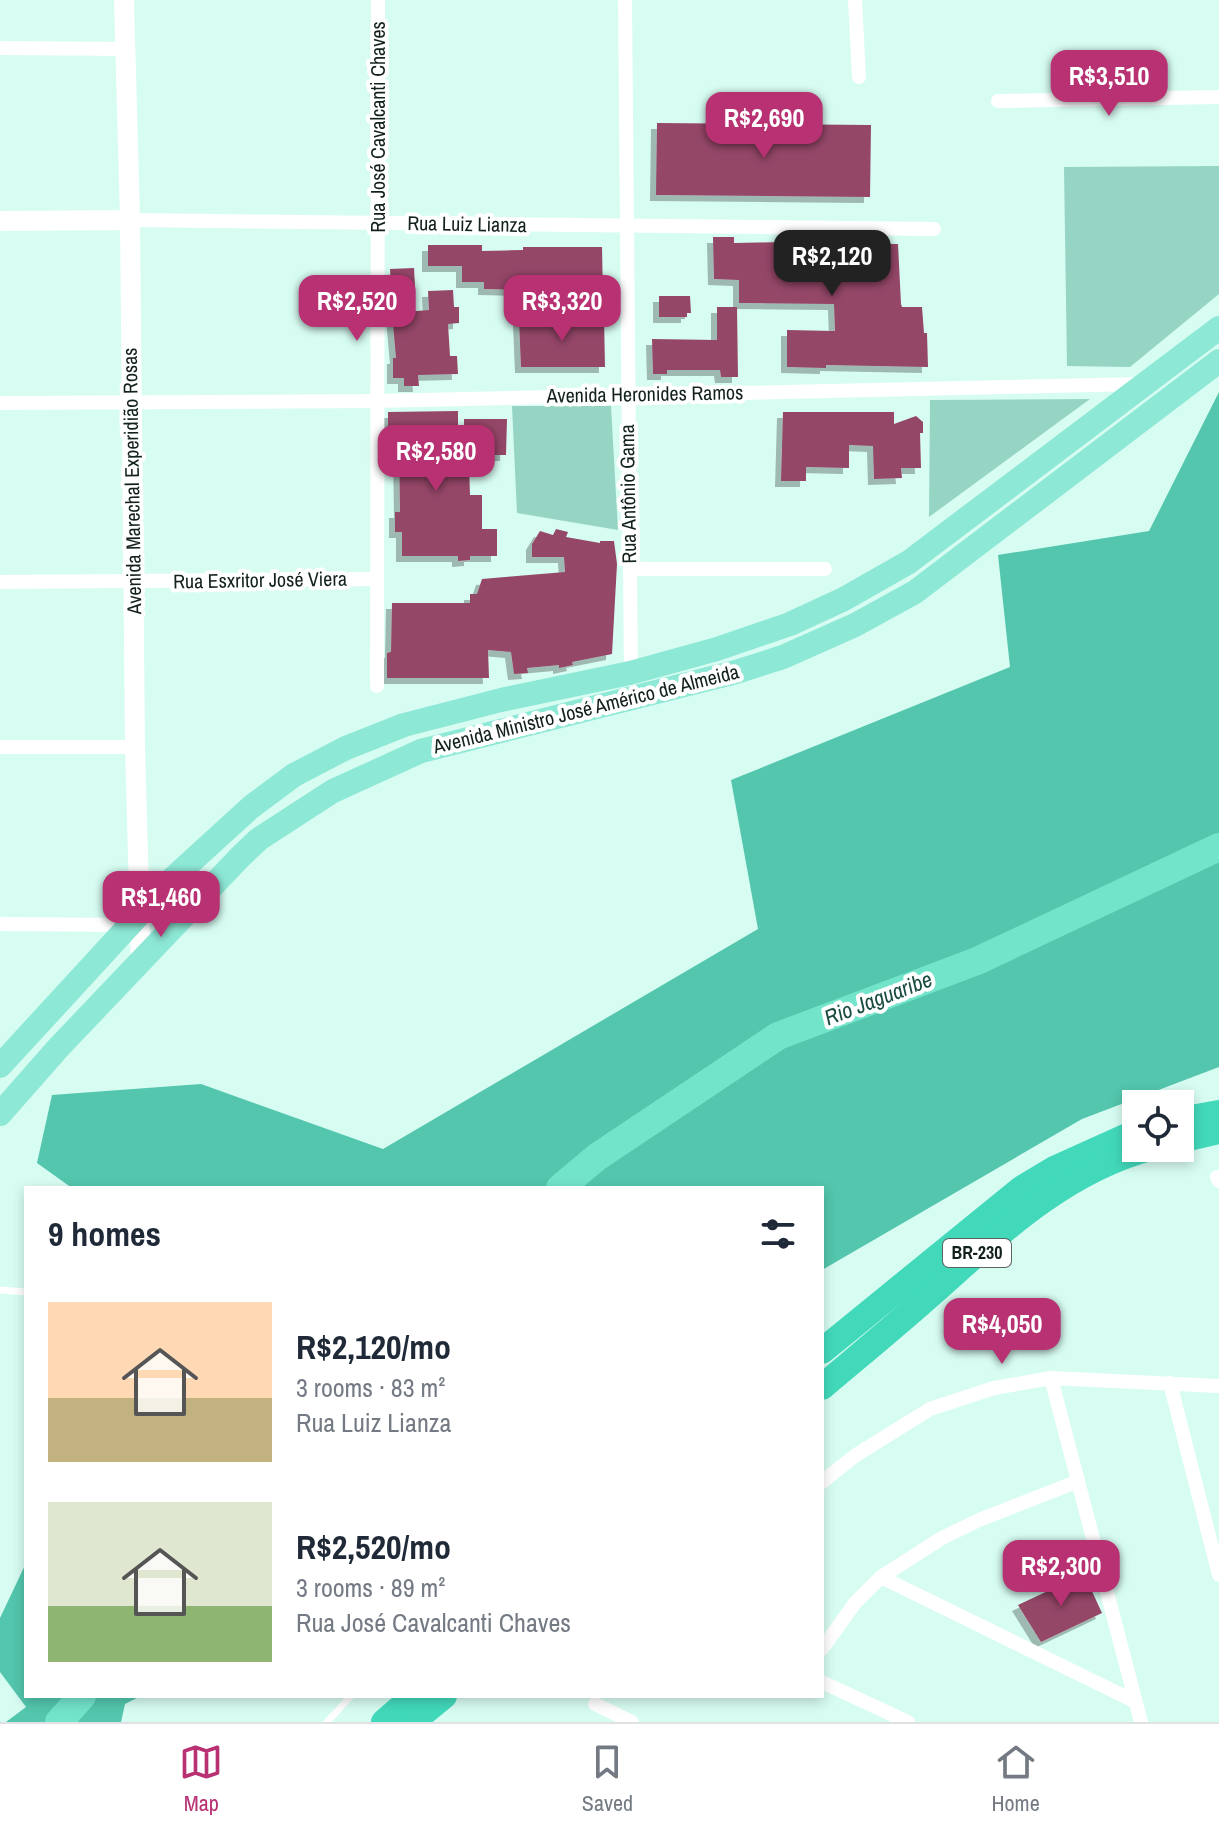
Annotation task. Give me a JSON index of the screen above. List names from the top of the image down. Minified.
{"streets":{"highway":["BR-230"],"main road":["Rua Luiz Lianza","Avenida Marechal Experidião Rosas","Avenida Ministro José Américo de Almeida"],"street":["Rua José Cavalcanti Chaves","Avenida Heronides Ramos","Rua Antônio Gama","Rua Esxritor José Viera"]},"crossings":[["Rua José Cavalcanti Chaves","Rua Luiz Lianza"],["Rua José Cavalcanti Chaves","Avenida Heronides Ramos"],["Rua José Cavalcanti Chaves","Rua Esxritor José Viera"],["Rua Luiz Lianza","Avenida Marechal Experidião Rosas"],["Rua Luiz Lianza","Rua Antônio Gama"],["Avenida Heronides Ramos","Avenida Marechal Experidião Rosas"],["Avenida Heronides Ramos","Rua Antônio Gama"],["Avenida Heronides Ramos","Avenida Ministro José Américo de Almeida"],["Avenida Marechal Experidião Rosas","Rua Esxritor José Viera"],["Avenida Marechal Experidião Rosas","Avenida Ministro José Américo de Almeida"],["Rua Antônio Gama","Avenida Ministro José Américo de Almeida"]],"water":["Rio Jaguaribe"],"page":{"price":["R$3,510","R$2,690","R$2,120","R$2,520","R$3,320","R$2,580","R$1,460","R$4,050","R$2,300"],"heading":"9 homes","list":[{"name":"R$2,120/mo","note":"3 rooms · 83 m² · Rua Luiz Lianza"},{"name":"R$2,520/mo","note":"3 rooms · 89 m² · Rua José Cavalcanti Chaves"}],"tabs":["Map","Saved","Home"]}}
